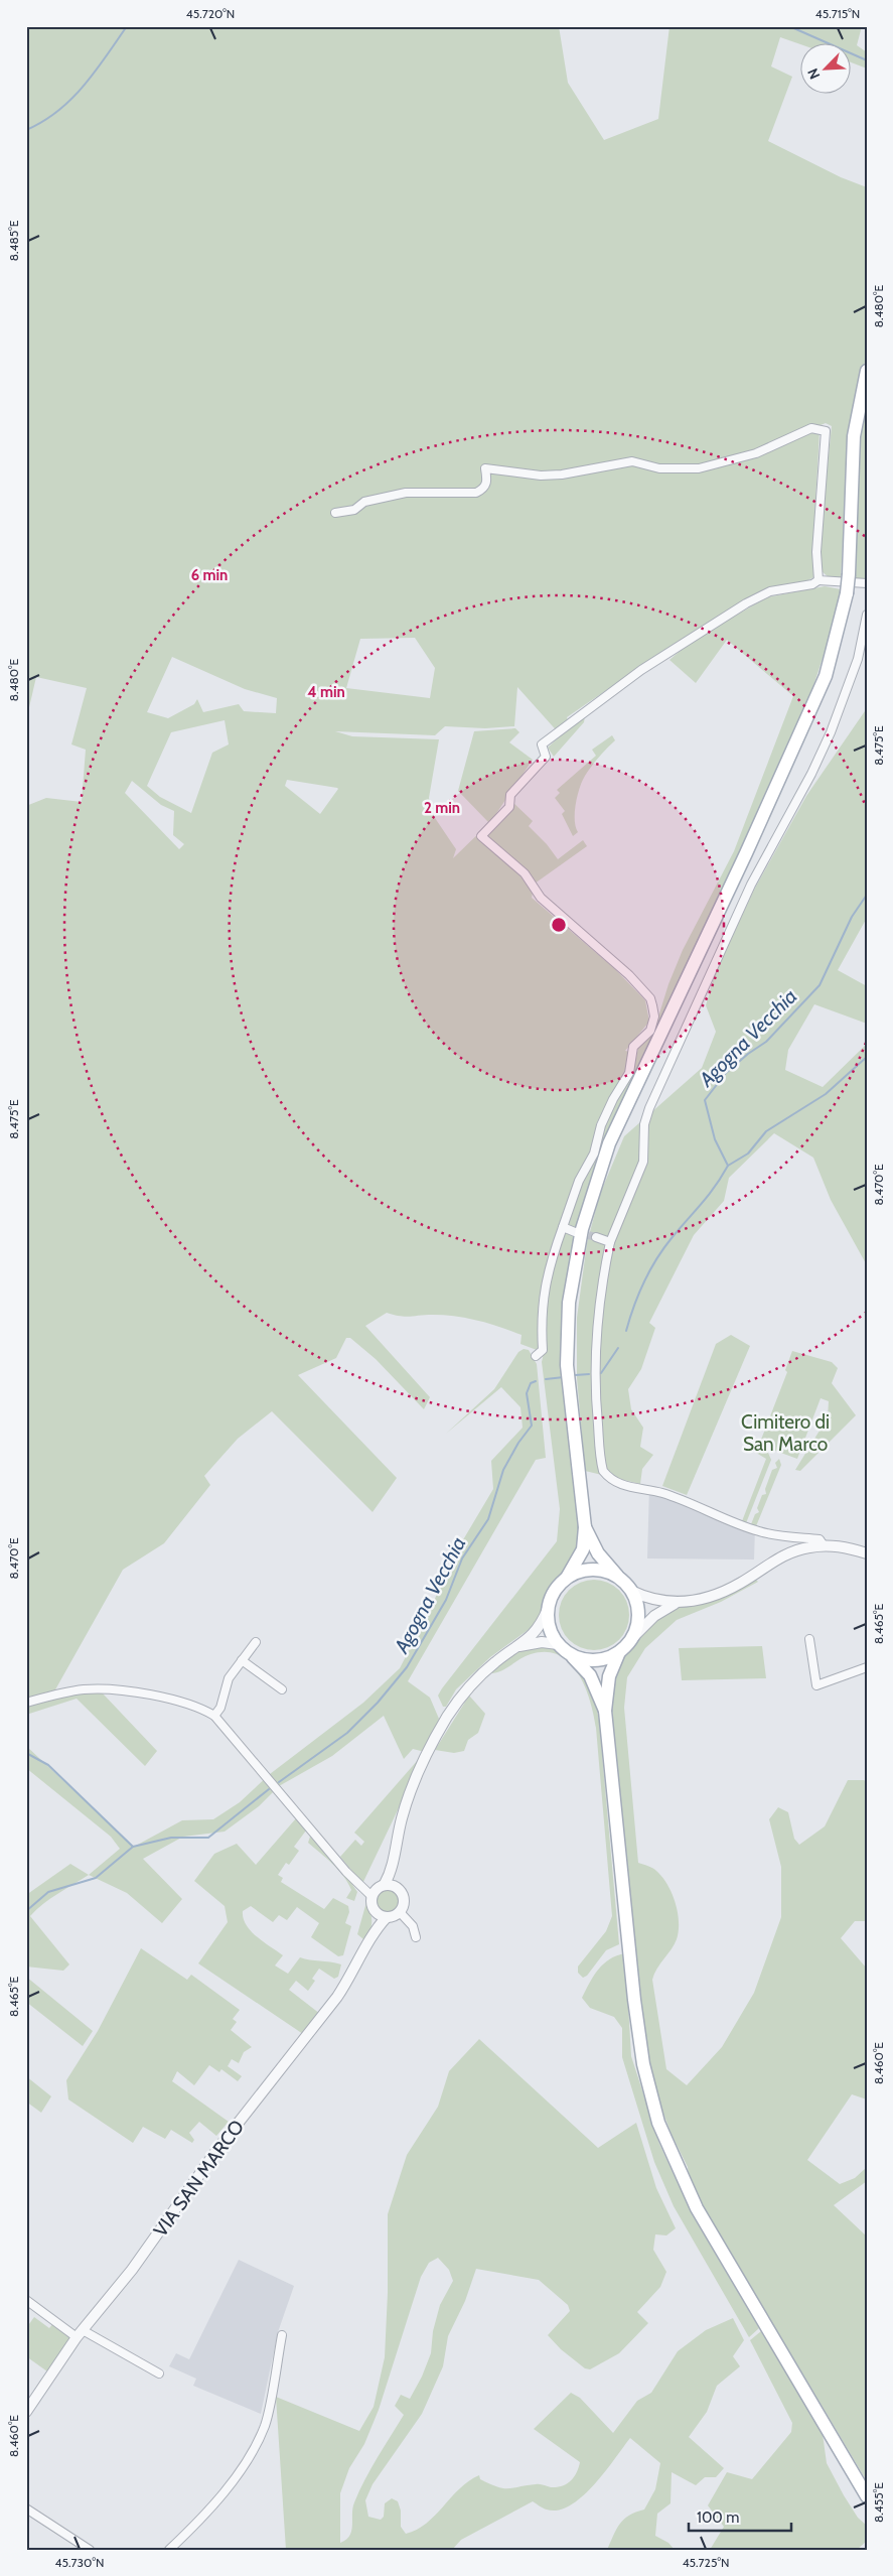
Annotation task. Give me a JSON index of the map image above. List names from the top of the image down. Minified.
{"streets":{"street":["VIA SAN MARCO"]},"water":["Agogna Vecchia"],"parks":["Cimitero di San Marco"],"scale_bar":"100 m","north":"bottom left","coordinates":["45.720°N","45.715°N","8.485°E","8.480°E","8.475°E","8.470°E","8.465°E","8.460°E","8.455°E","45.730°N","45.725°N"],"rings":["6 min","4 min","2 min"]}
